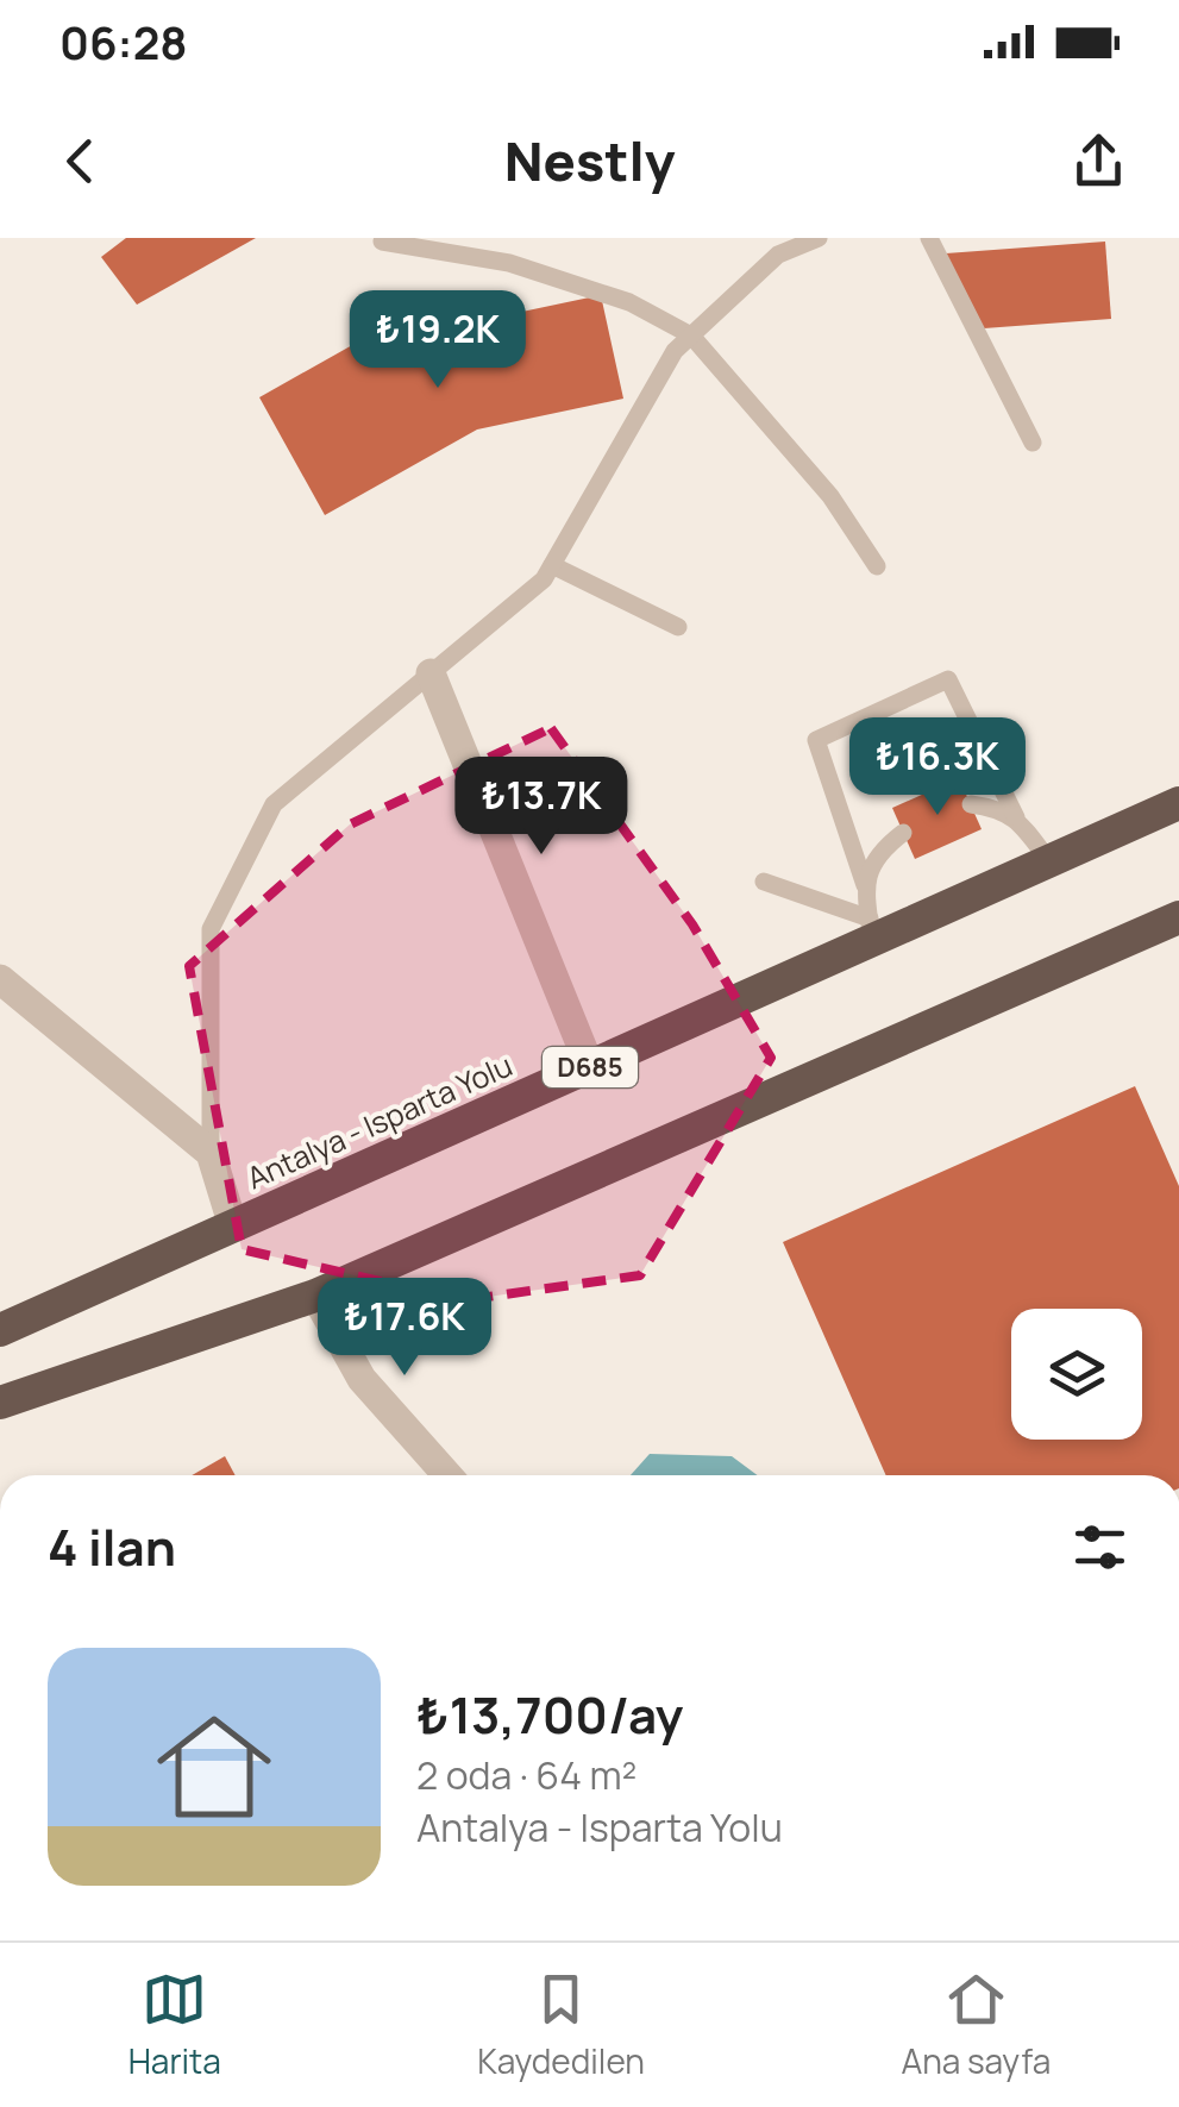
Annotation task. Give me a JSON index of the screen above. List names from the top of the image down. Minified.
{"streets":{"highway":["D685","Antalya - Isparta Yolu"]},"page":{"status":"06:28","header":"Nestly","price":["₺19.2K","₺16.3K","₺13.7K","₺17.6K"],"heading":"4 ilan","list":[{"name":"₺13,700/ay","note":"2 oda · 64 m² · Antalya - Isparta Yolu"}],"tabs":["Harita","Kaydedilen","Ana sayfa"]}}
